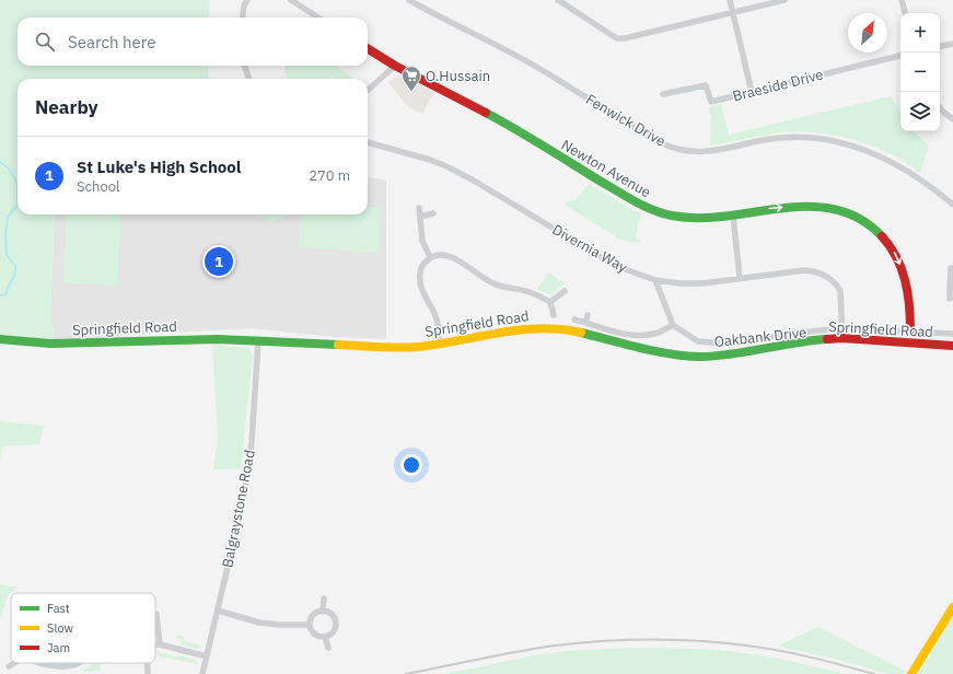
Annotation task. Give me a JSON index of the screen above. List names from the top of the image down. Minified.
{"streets":{"street":["Braeside Drive","Fenwick Drive","Newton Avenue","Divernia Way","Springfield Road","Oakbank Drive","Balgraystone Road"]},"crossings":[["Newton Avenue","Oakbank Drive"],["Divernia Way","Springfield Road"],["Divernia Way","Oakbank Drive"],["Springfield Road","Balgraystone Road"]],"places":{"supermarket":["O.Hussain"]},"legend":["Fast","Slow","Jam"],"north":"top right","page":{"map_buttons":["+","−"],"search":"Search here","heading":"Nearby","list":[{"mark":"1","name":"St Luke's High School","note":"School","value":"270 m"}],"pins":"1"}}
